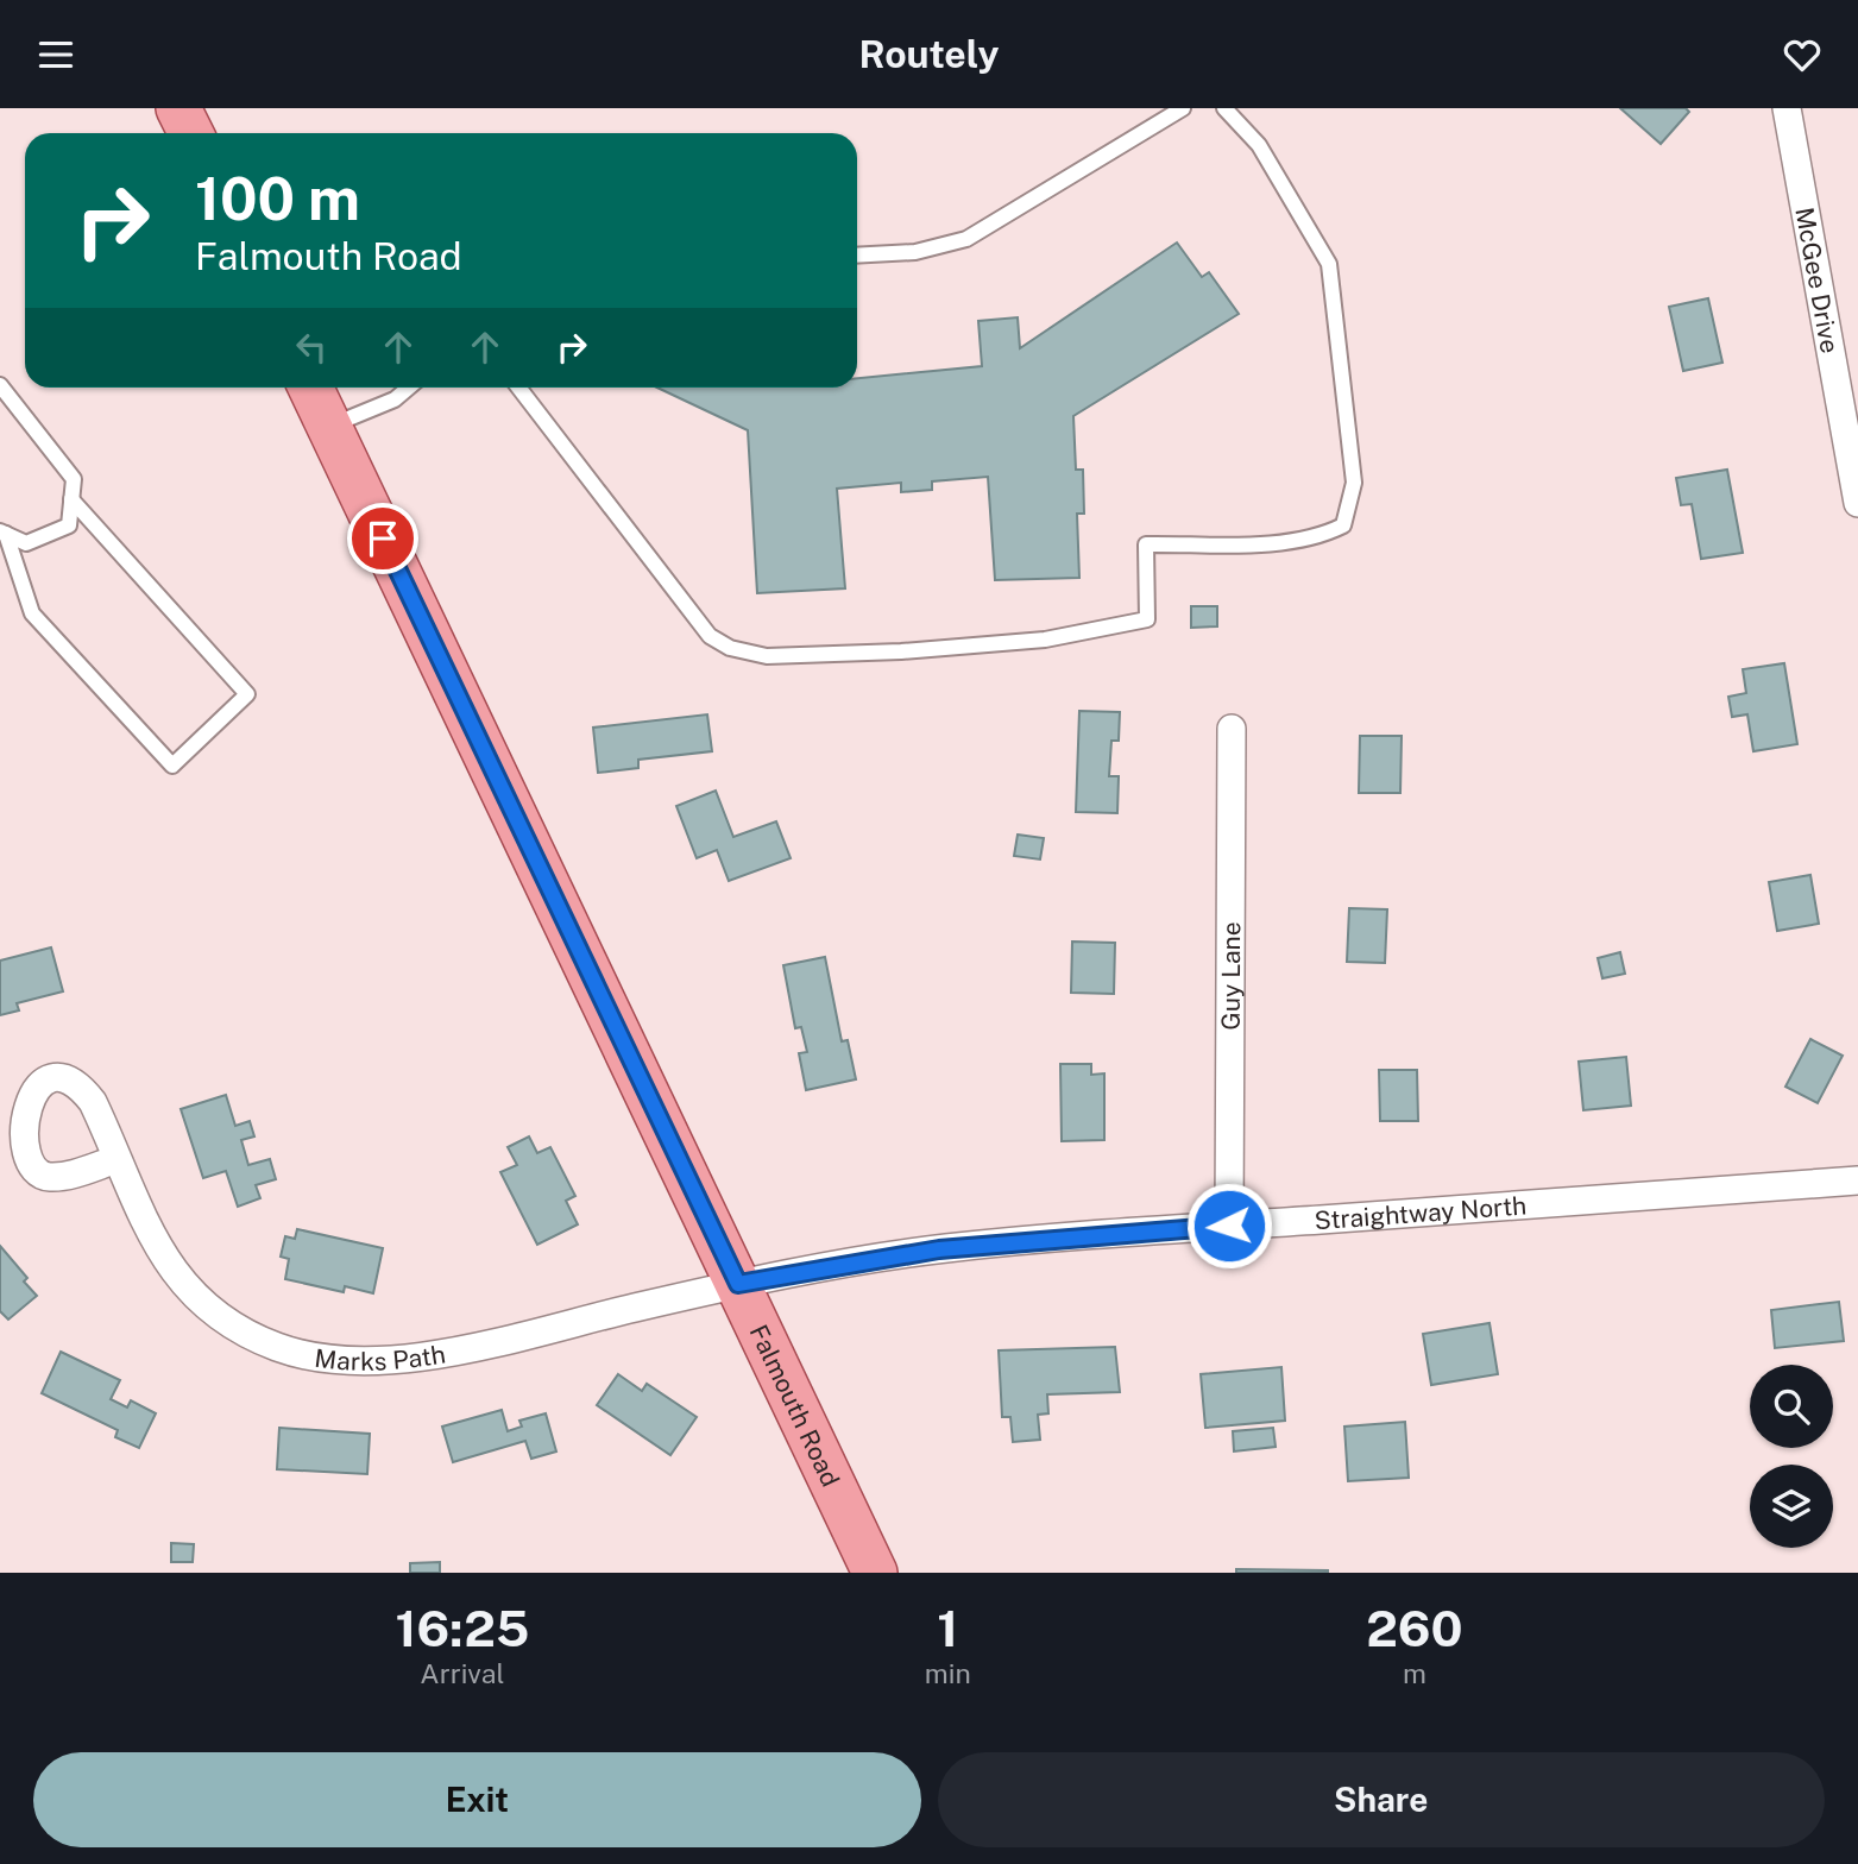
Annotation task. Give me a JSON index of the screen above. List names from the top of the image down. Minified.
{"streets":{"main road":["Falmouth Road"],"street":["McGee Drive","Guy Lane","Straightway North","Marks Path"]},"crossings":[["Guy Lane","Straightway North"],["Straightway North","Marks Path"],["Straightway North","Falmouth Road"],["Marks Path","Falmouth Road"]],"page":{"header":"Routely","turn":["100 m","Falmouth Road"],"eta":["16:25","Arrival","1","min","260","m"],"buttons":["Exit","Share"]}}
